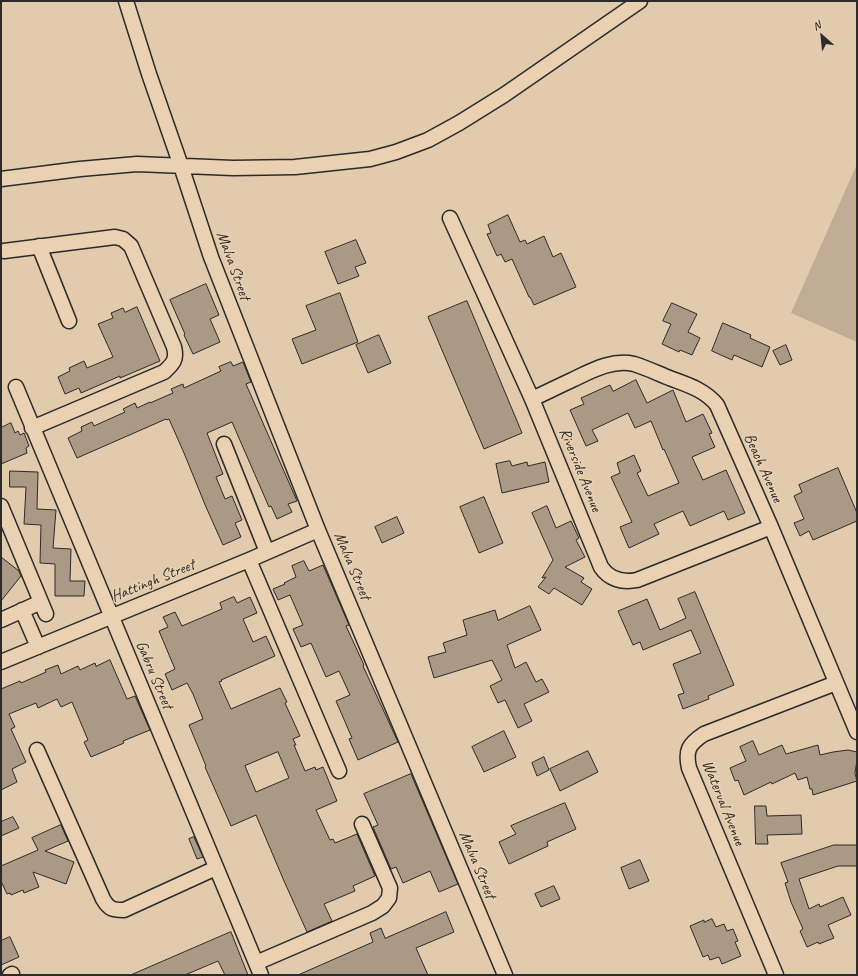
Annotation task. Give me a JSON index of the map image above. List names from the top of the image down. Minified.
{"streets":{"street":["Malva Street","Beach Avenue","Riverside Avenue","Hattingh Street","Gabru Street","Waterval Avenue"]},"crossings":[["Malva Street","Hattingh Street"],["Beach Avenue","Riverside Avenue"],["Beach Avenue","Waterval Avenue"],["Hattingh Street","Gabru Street"]],"north":"top left"}
